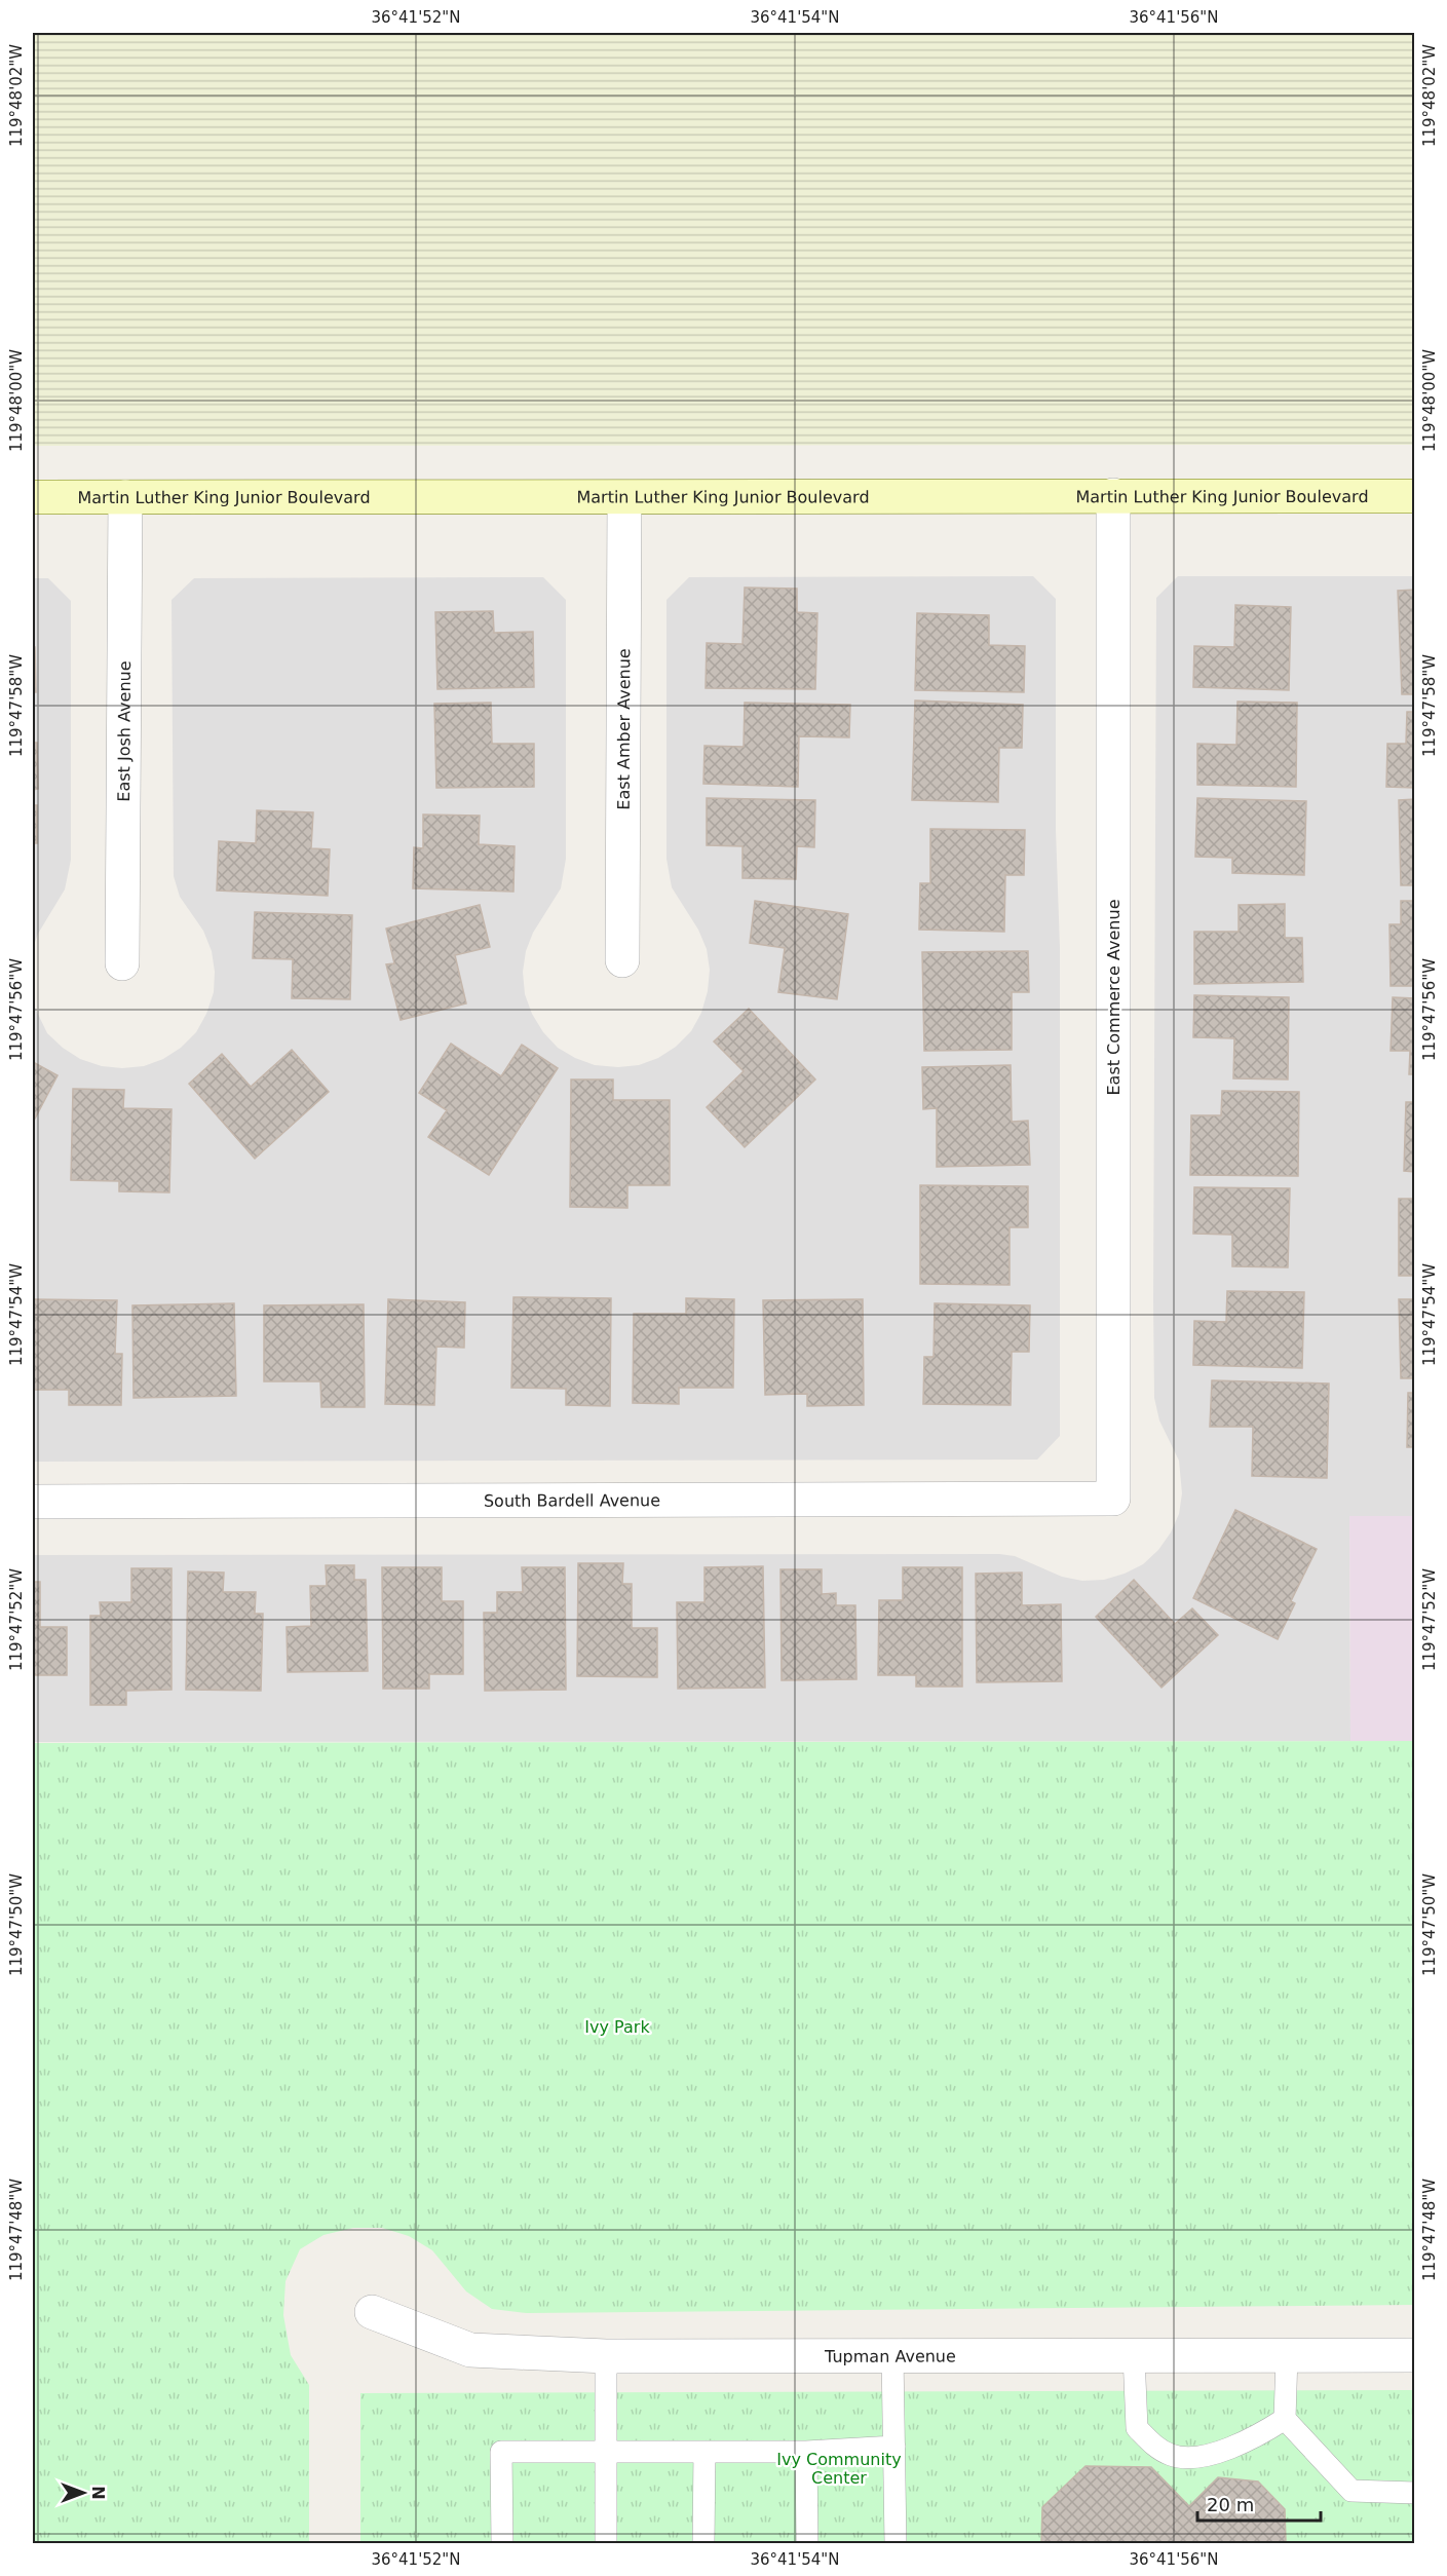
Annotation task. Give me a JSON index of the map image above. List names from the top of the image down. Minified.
{"streets":{"street":["Martin Luther King Junior Boulevard","East Amber Avenue","East Josh Avenue","East Commerce Avenue","South Bardell Avenue","Tupman Avenue"]},"crossings":[["Martin Luther King Junior Boulevard","East Amber Avenue"],["Martin Luther King Junior Boulevard","East Josh Avenue"],["Martin Luther King Junior Boulevard","East Commerce Avenue"],["East Commerce Avenue","South Bardell Avenue"]],"parks":["Ivy Park","Ivy Community Center"],"scale_bar":"20 m","north":"right","coordinates":["36°41'52\"N","36°41'54\"N","36°41'56\"N","119°48'02\"W","119°48'00\"W","119°47'58\"W","119°47'56\"W","119°47'54\"W","119°47'52\"W","119°47'50\"W","119°47'48\"W"]}
